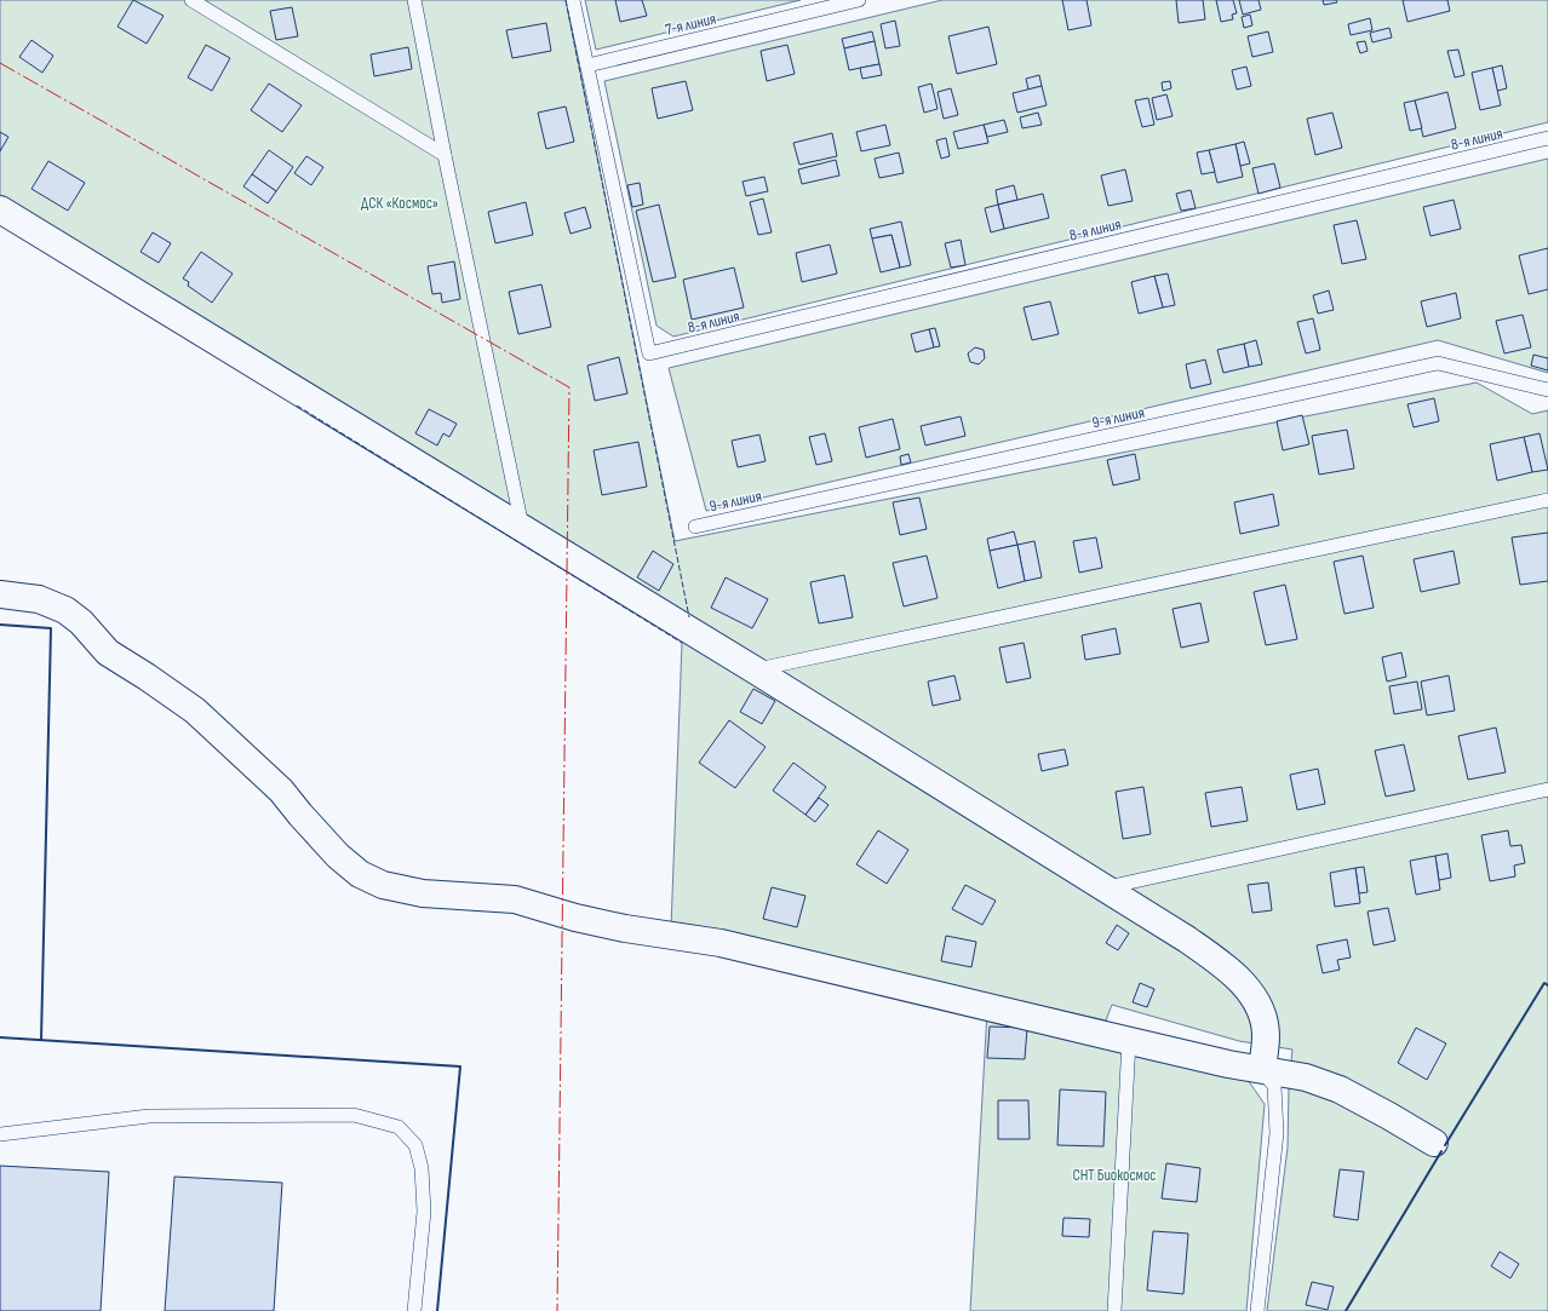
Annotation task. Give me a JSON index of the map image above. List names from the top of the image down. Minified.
{"streets":{"lane":["7-я линия","8-я линия","9-я линия"]},"crossings":[["7-я линия","8-я линия"]],"parks":["ДСК «Космос»","СНТ Биокосмос"]}
